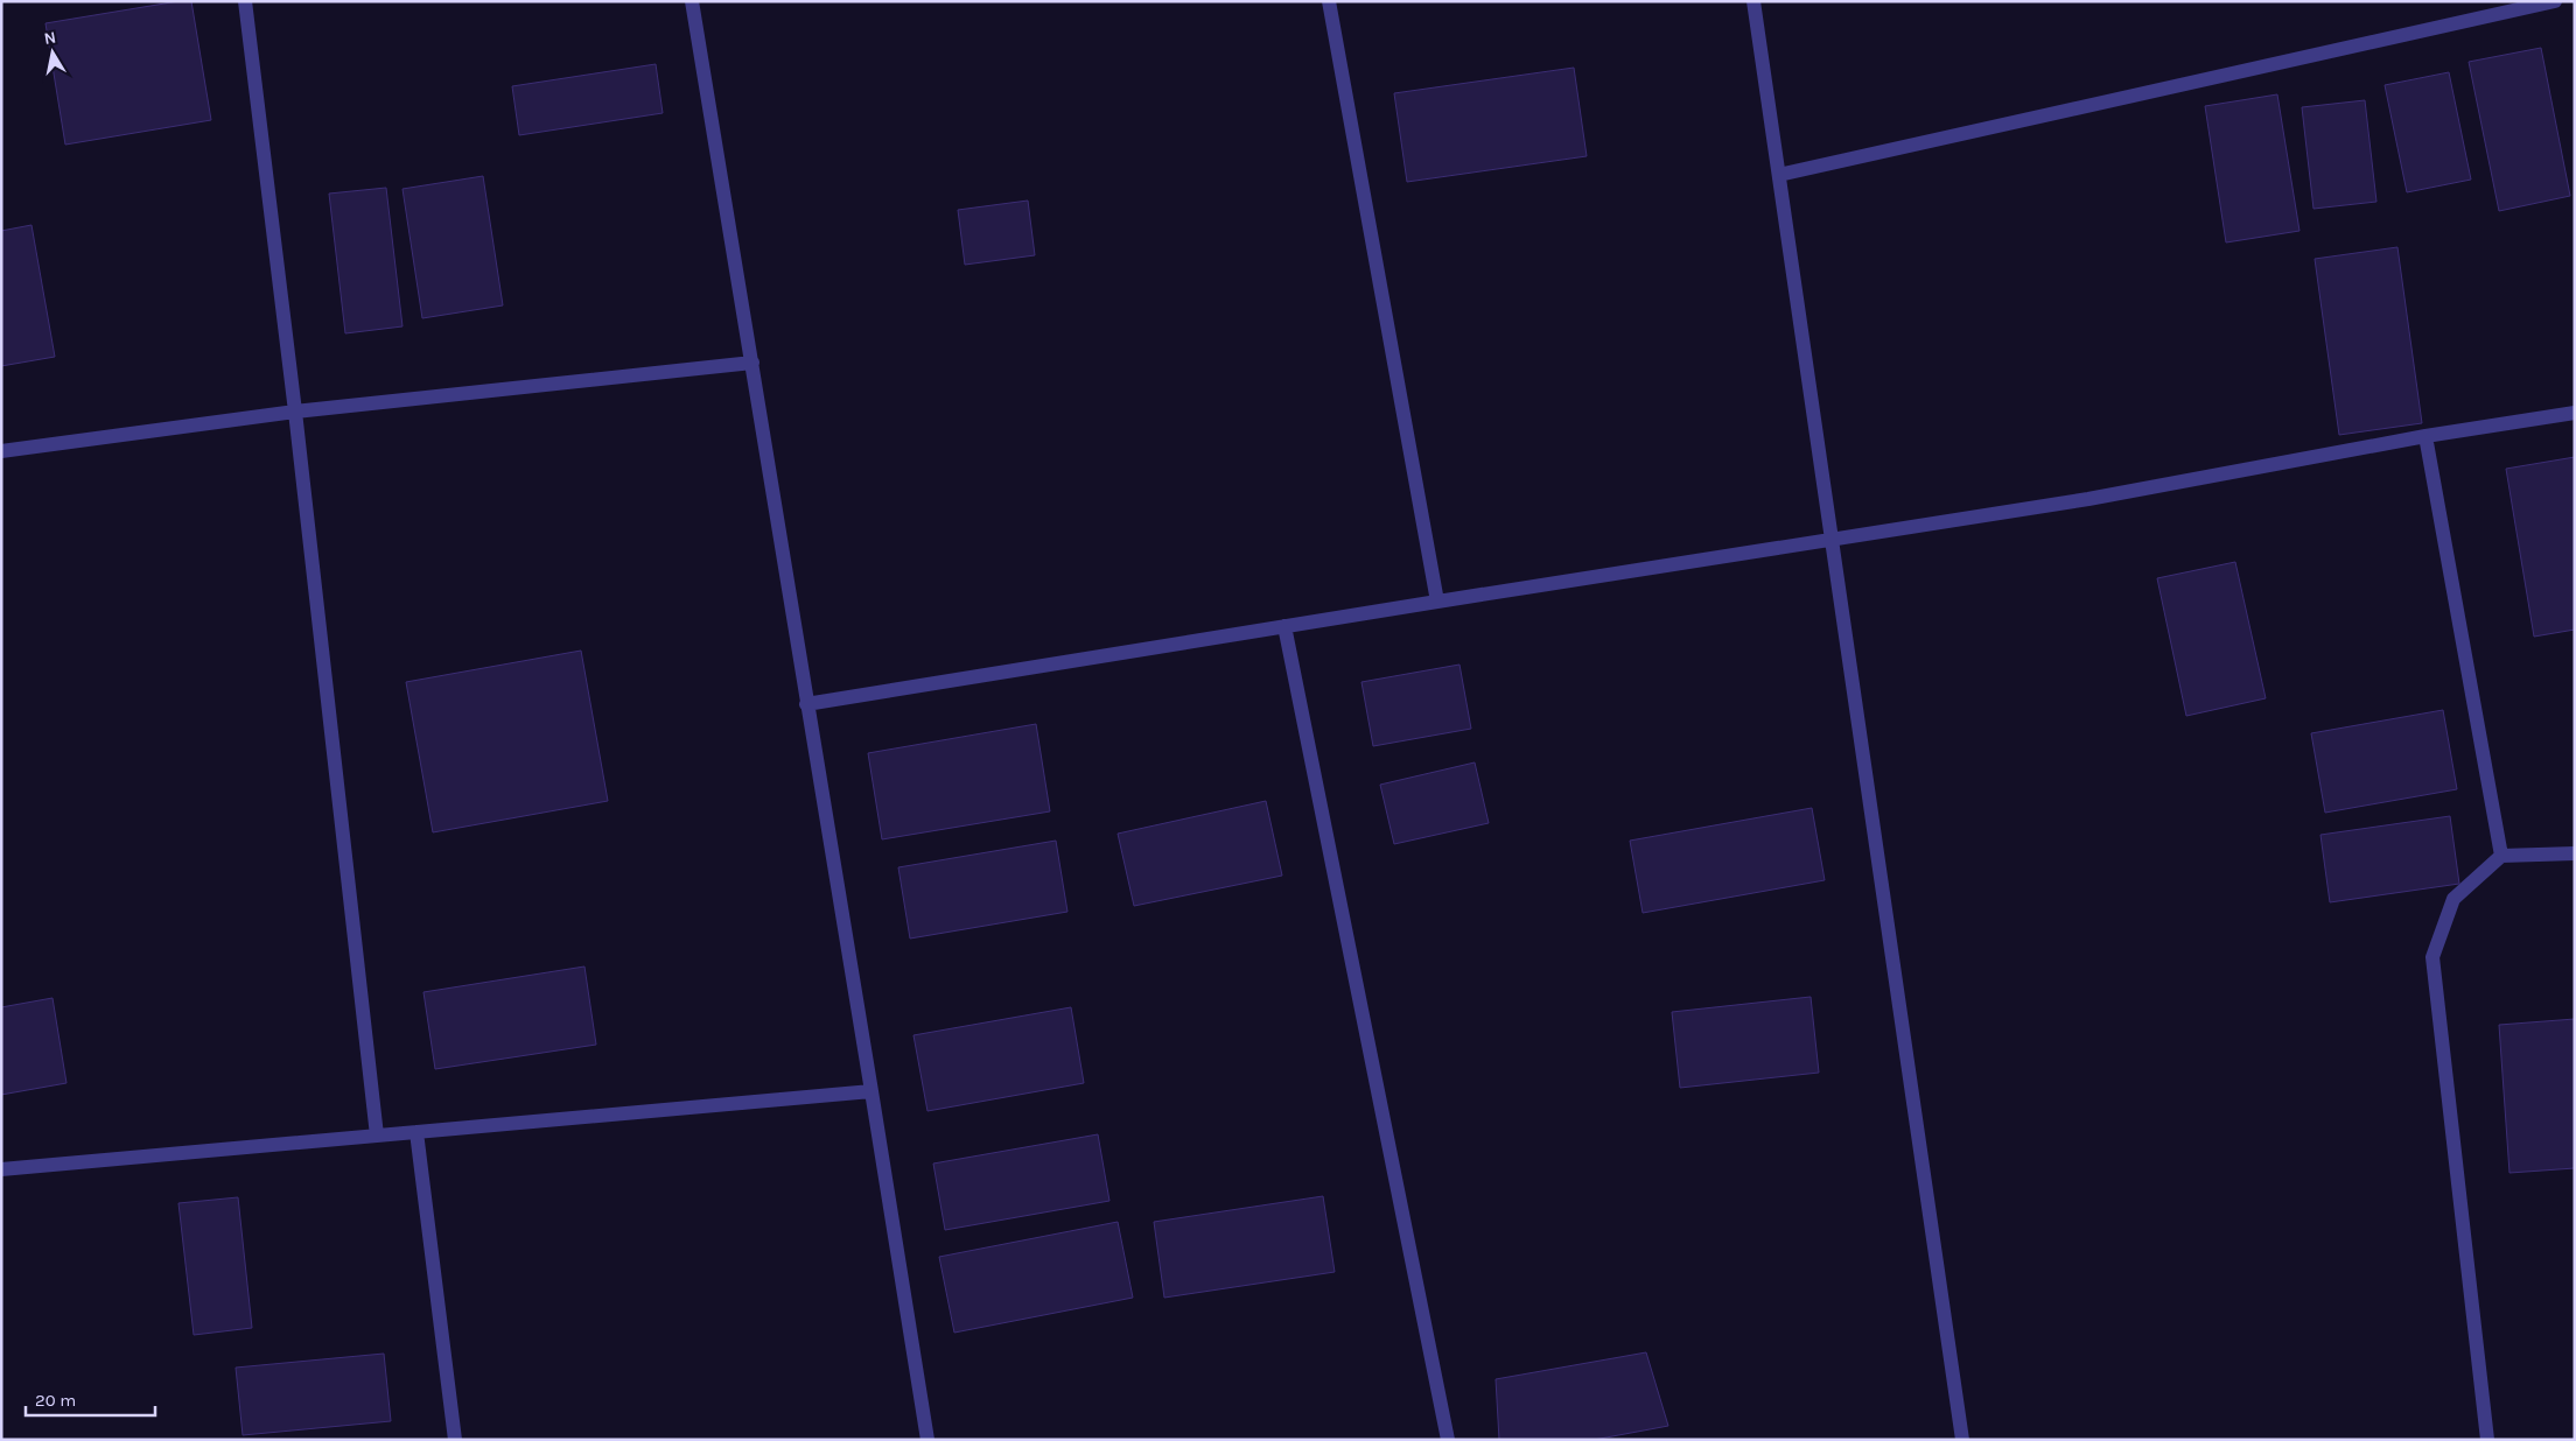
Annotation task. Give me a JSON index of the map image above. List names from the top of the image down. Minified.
{"scale_bar":"20 m","north":"top"}
